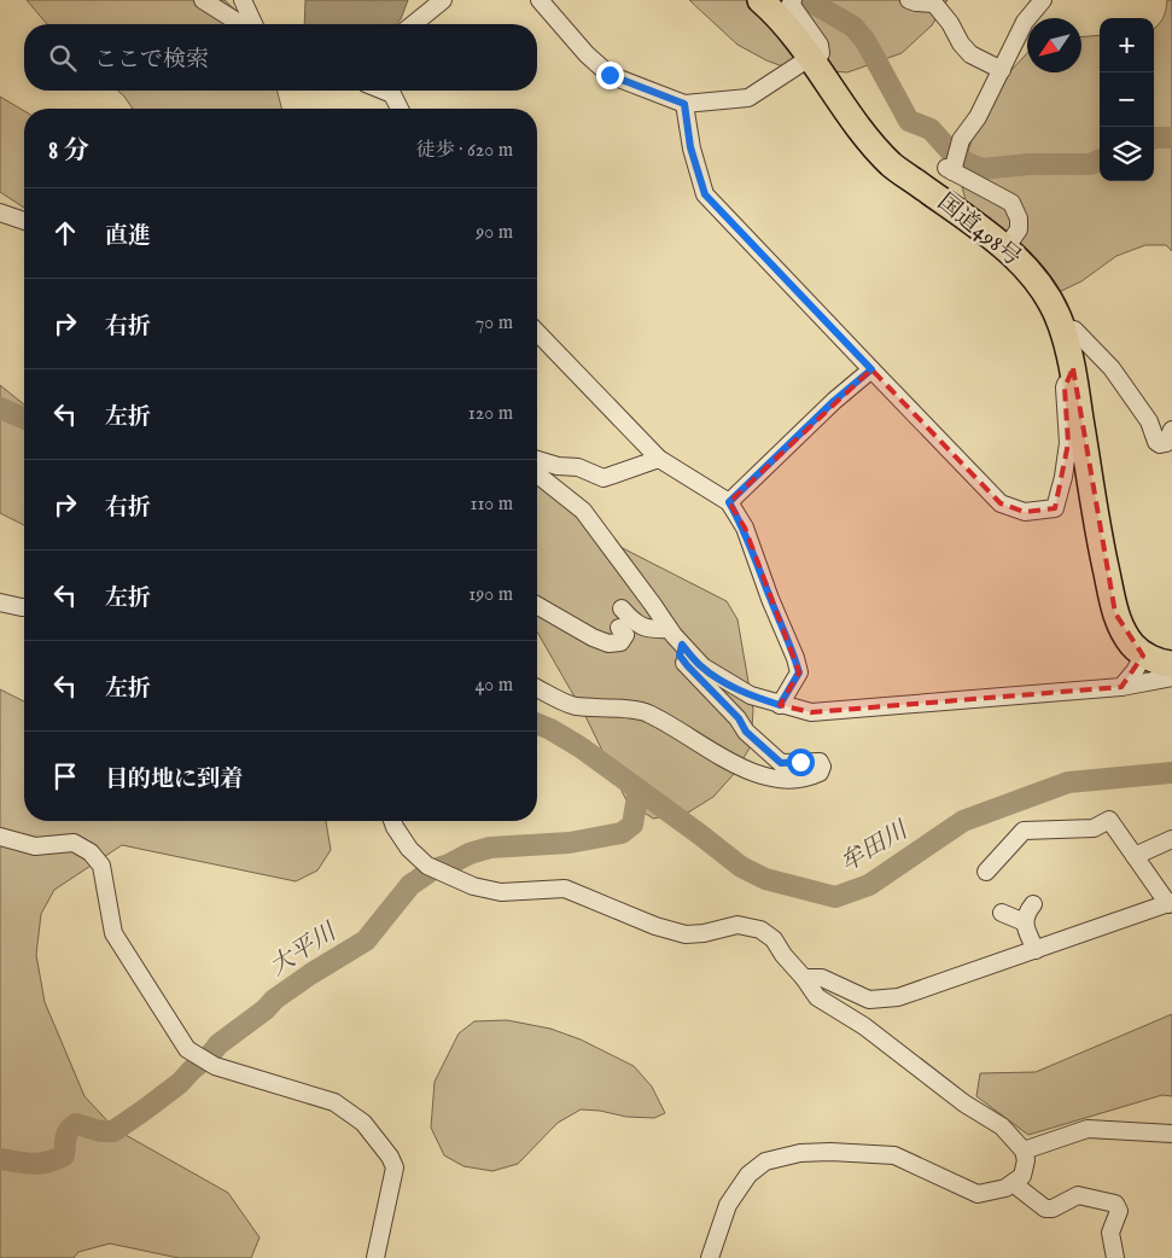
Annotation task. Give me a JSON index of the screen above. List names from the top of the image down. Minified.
{"streets":{"highway":["国道498号"]},"water":["牟田川","大平川"],"north":"bottom left","page":{"map_buttons":["+","−"],"search":"ここで検索","heading":["8 分","徒歩 · 620 m"],"list":[["直進","90 m"],["右折","70 m"],["左折","120 m"],["右折","110 m"],["左折","190 m"],["左折","40 m"],"目的地に到着"]}}
